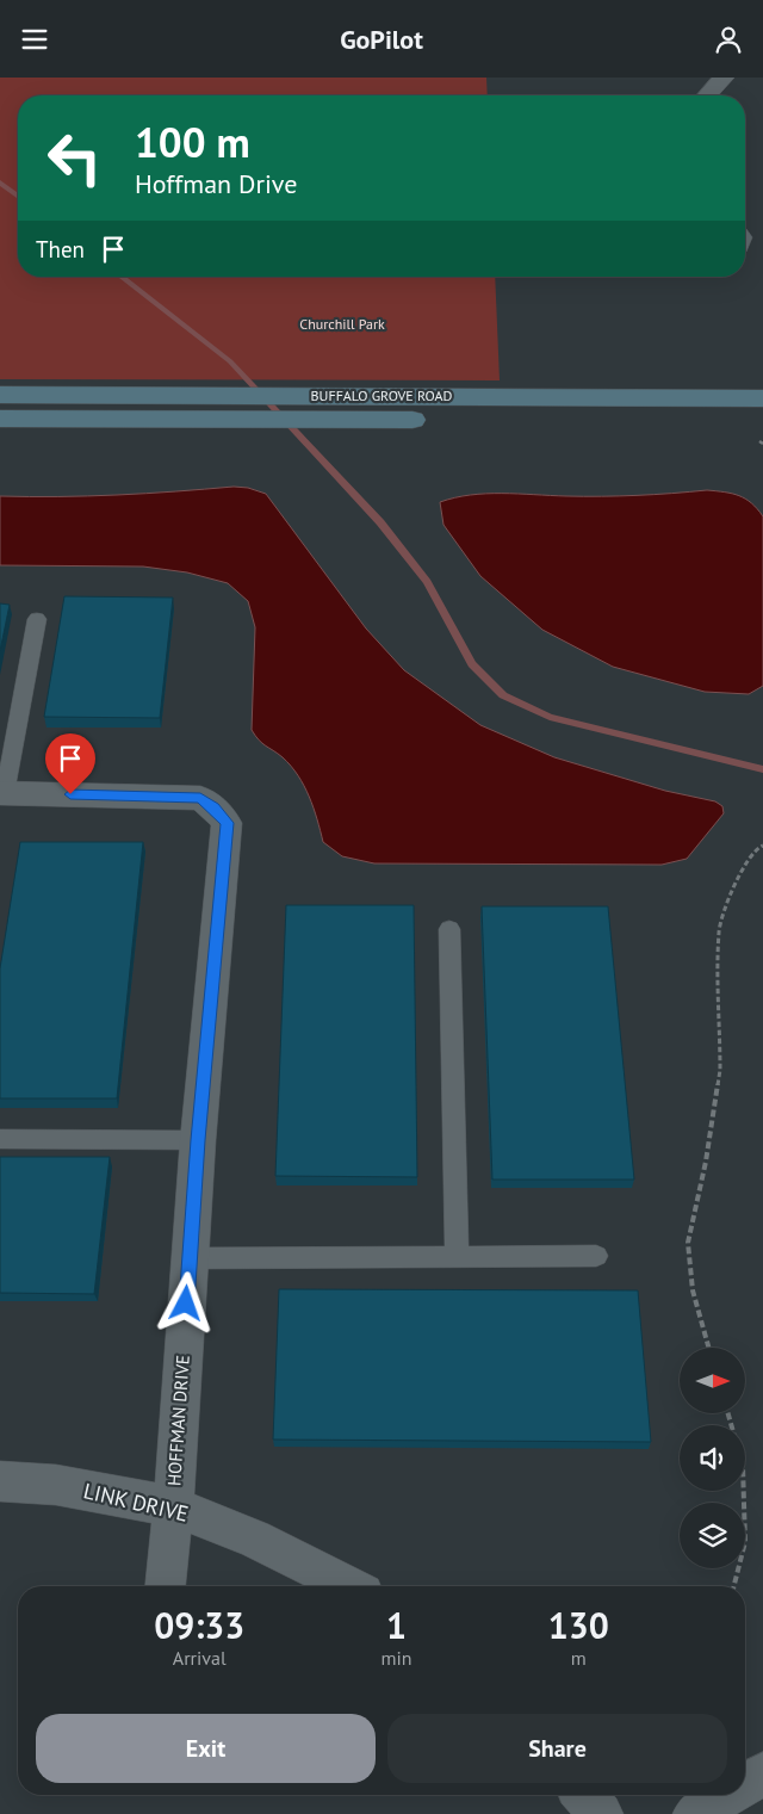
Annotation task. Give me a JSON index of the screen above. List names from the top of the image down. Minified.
{"streets":{"main road":["BUFFALO GROVE ROAD"],"street":["HOFFMAN DRIVE","LINK DRIVE"]},"crossings":[["HOFFMAN DRIVE","LINK DRIVE"]],"parks":["Churchill Park"],"north":"right","page":{"header":"GoPilot","turn":["100 m","Hoffman Drive"],"then":"Then","eta":["09:33","Arrival","1","min","130","m"],"buttons":["Exit","Share"]}}
